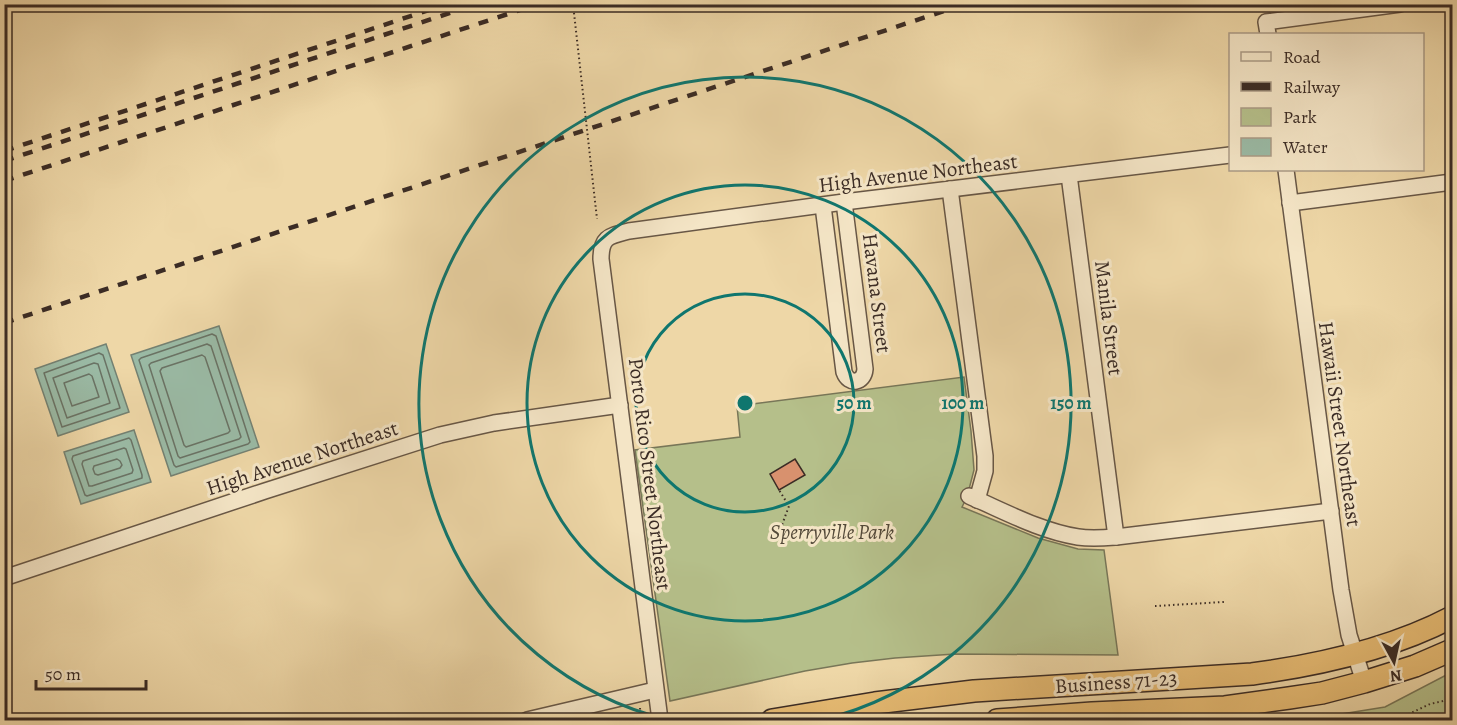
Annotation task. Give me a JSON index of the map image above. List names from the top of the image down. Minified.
{"streets":{"highway":["Business 71-23"],"street":["High Avenue Northeast","Havana Street","Manila Street","Hawaii Street Northeast","Porto Rico Street Northeast"]},"crossings":[["High Avenue Northeast","Havana Street"],["High Avenue Northeast","Manila Street"],["High Avenue Northeast","Porto Rico Street Northeast"],["Hawaii Street Northeast","Business 71-23"]],"parks":["Sperryville Park"],"legend":["Road","Railway","Park","Water"],"scale_bar":"50 m","north":"bottom","rings":["50 m","100 m","150 m"]}
